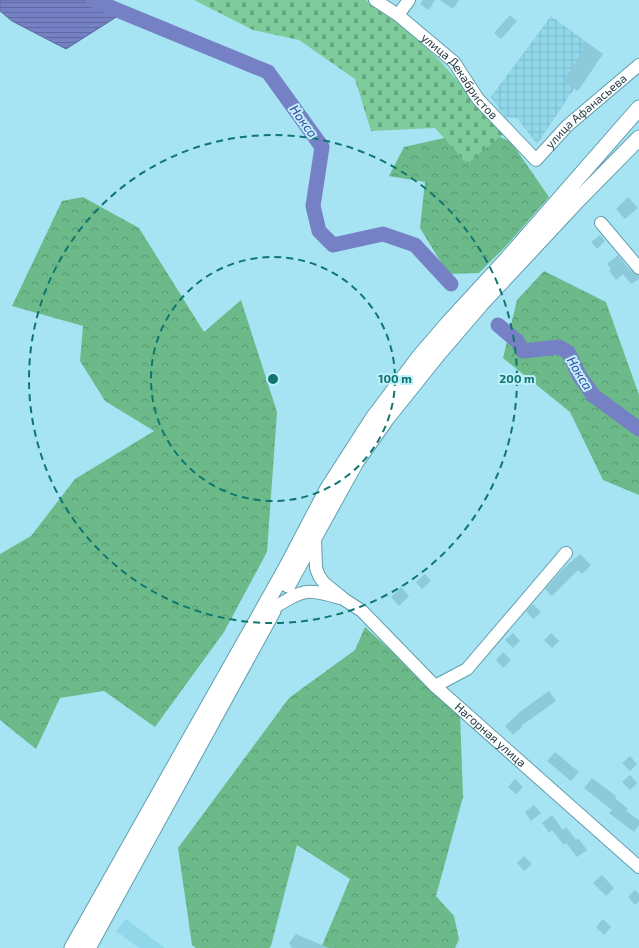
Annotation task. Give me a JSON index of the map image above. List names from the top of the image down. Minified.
{"streets":{"street":["улица Декабристов","улица Афанасьева","Нагорная улица"]},"crossings":[["улица Декабристов","улица Афанасьева"]],"water":["Нокса"],"rings":["100 m","200 m"]}
